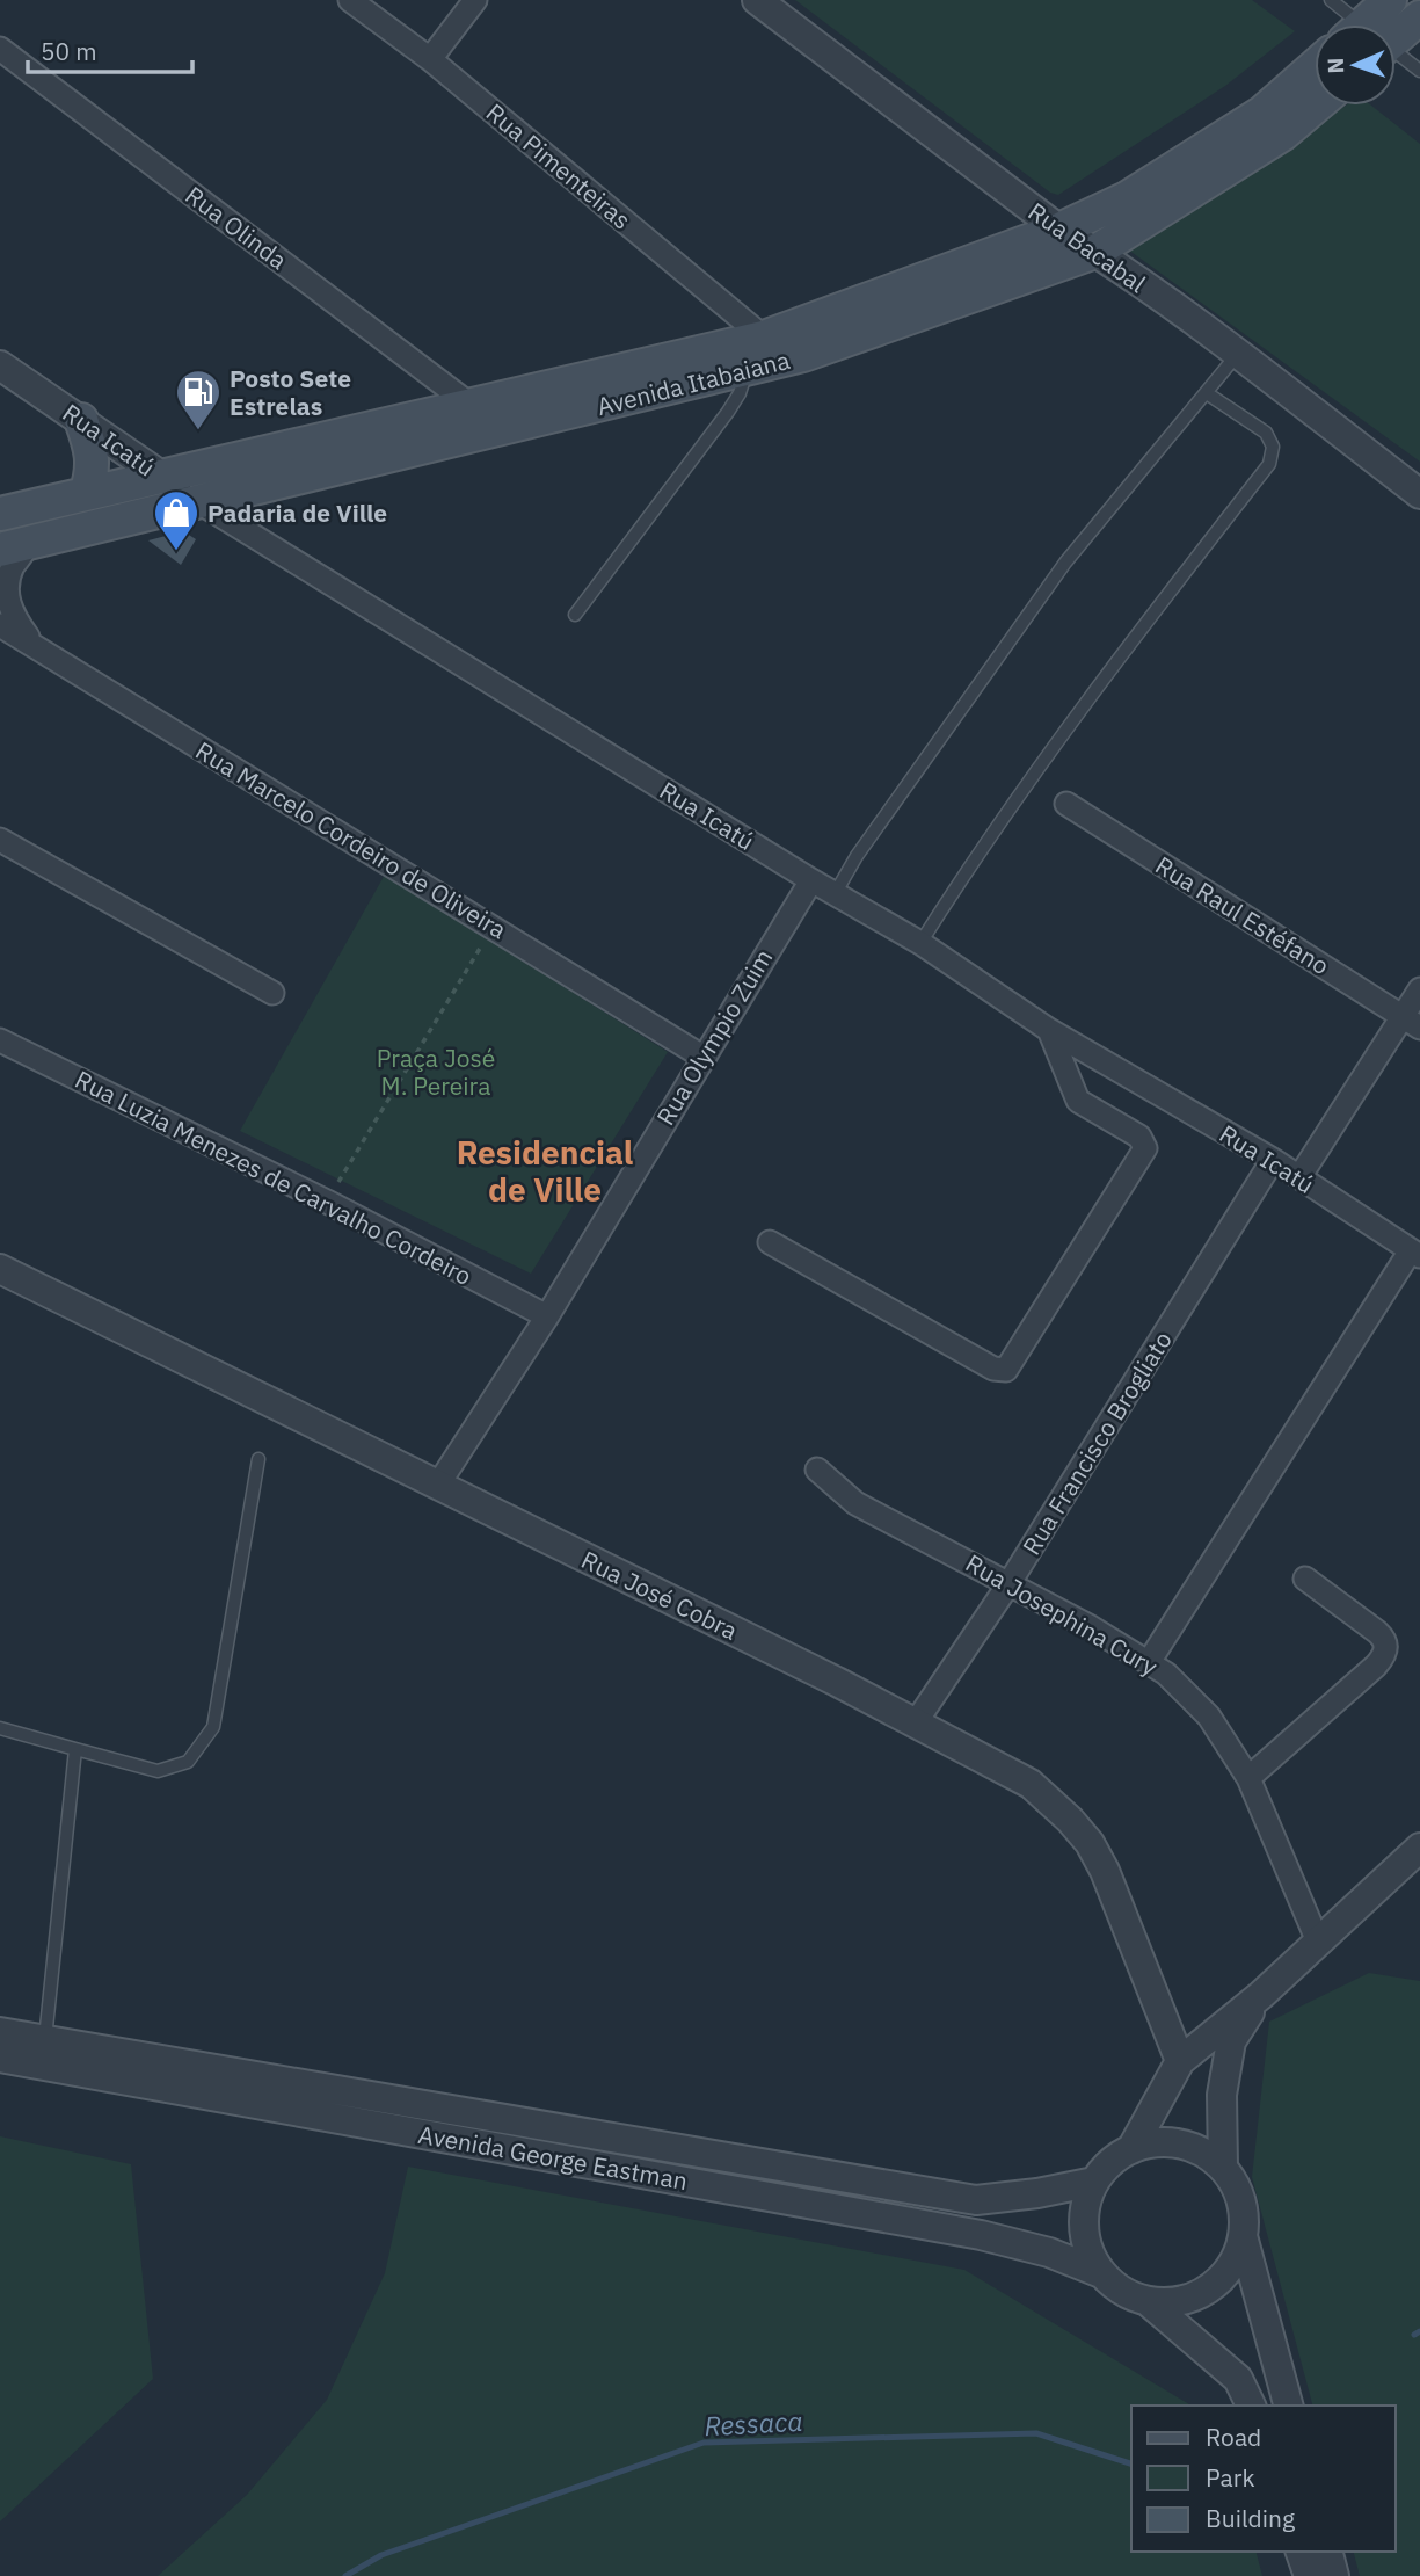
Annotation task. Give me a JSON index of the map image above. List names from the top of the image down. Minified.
{"streets":{"main road":["Avenida Itabaiana"],"street":["Rua Pimenteiras","Rua Olinda","Rua Bacabal","Rua Icatú","Rua Marcelo Cordeiro de Oliveira","Rua Raul Estéfano","Rua Olympio Zuim","Rua Luzia Menezes de Carvalho Cordeiro","Rua Francisco Brogliato","Rua José Cobra","Rua Josephina Cury","Avenida George Eastman"]},"crossings":[["Rua Pimenteiras","Avenida Itabaiana"],["Rua Olinda","Avenida Itabaiana"],["Rua Bacabal","Avenida Itabaiana"],["Avenida Itabaiana","Rua Icatú"],["Rua Icatú","Rua Olympio Zuim"],["Rua Icatú","Rua Francisco Brogliato"],["Rua Marcelo Cordeiro de Oliveira","Rua Olympio Zuim"],["Rua Olympio Zuim","Rua Luzia Menezes de Carvalho Cordeiro"],["Rua Olympio Zuim","Rua José Cobra"],["Rua Francisco Brogliato","Rua José Cobra"],["Rua Francisco Brogliato","Rua Josephina Cury"]],"districts":["Residencial de Ville"],"water":["Ressaca"],"parks":["Praça José M. Pereira"],"places":{"fuel station":["Posto Sete Estrelas"],"shop":["Padaria de Ville"]},"legend":["Road","Park","Building"],"scale_bar":"50 m","north":"left"}
